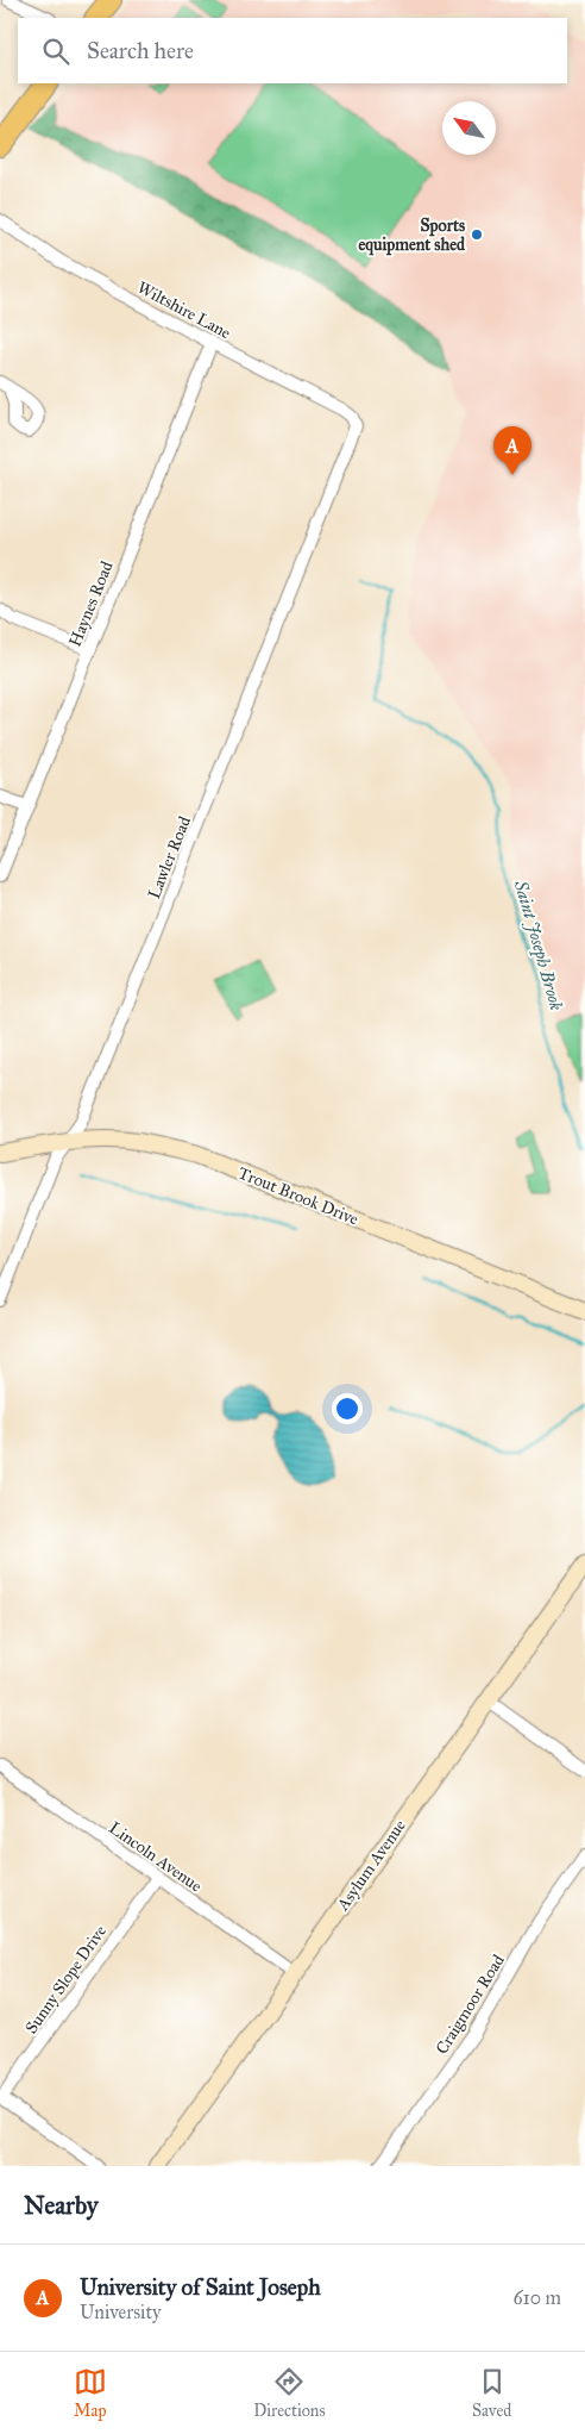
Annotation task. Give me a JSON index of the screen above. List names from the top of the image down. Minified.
{"streets":{"main road":["Trout Brook Drive","Asylum Avenue"],"street":["Wiltshire Lane","Haynes Road","Lawler Road","Lincoln Avenue","Sunny Slope Drive","Craigmoor Road"]},"crossings":[["Wiltshire Lane","Haynes Road"],["Wiltshire Lane","Lawler Road"],["Lawler Road","Trout Brook Drive"],["Lincoln Avenue","Asylum Avenue"],["Lincoln Avenue","Sunny Slope Drive"]],"water":["Saint Joseph Brook"],"places":["Sports equipment shed"],"north":"top left","page":{"search":"Search here","pins":"A","heading":"Nearby","list":[{"mark":"A","name":"University of Saint Joseph","note":"University","value":"610 m"}],"nav":["Map","Directions","Saved"]}}
